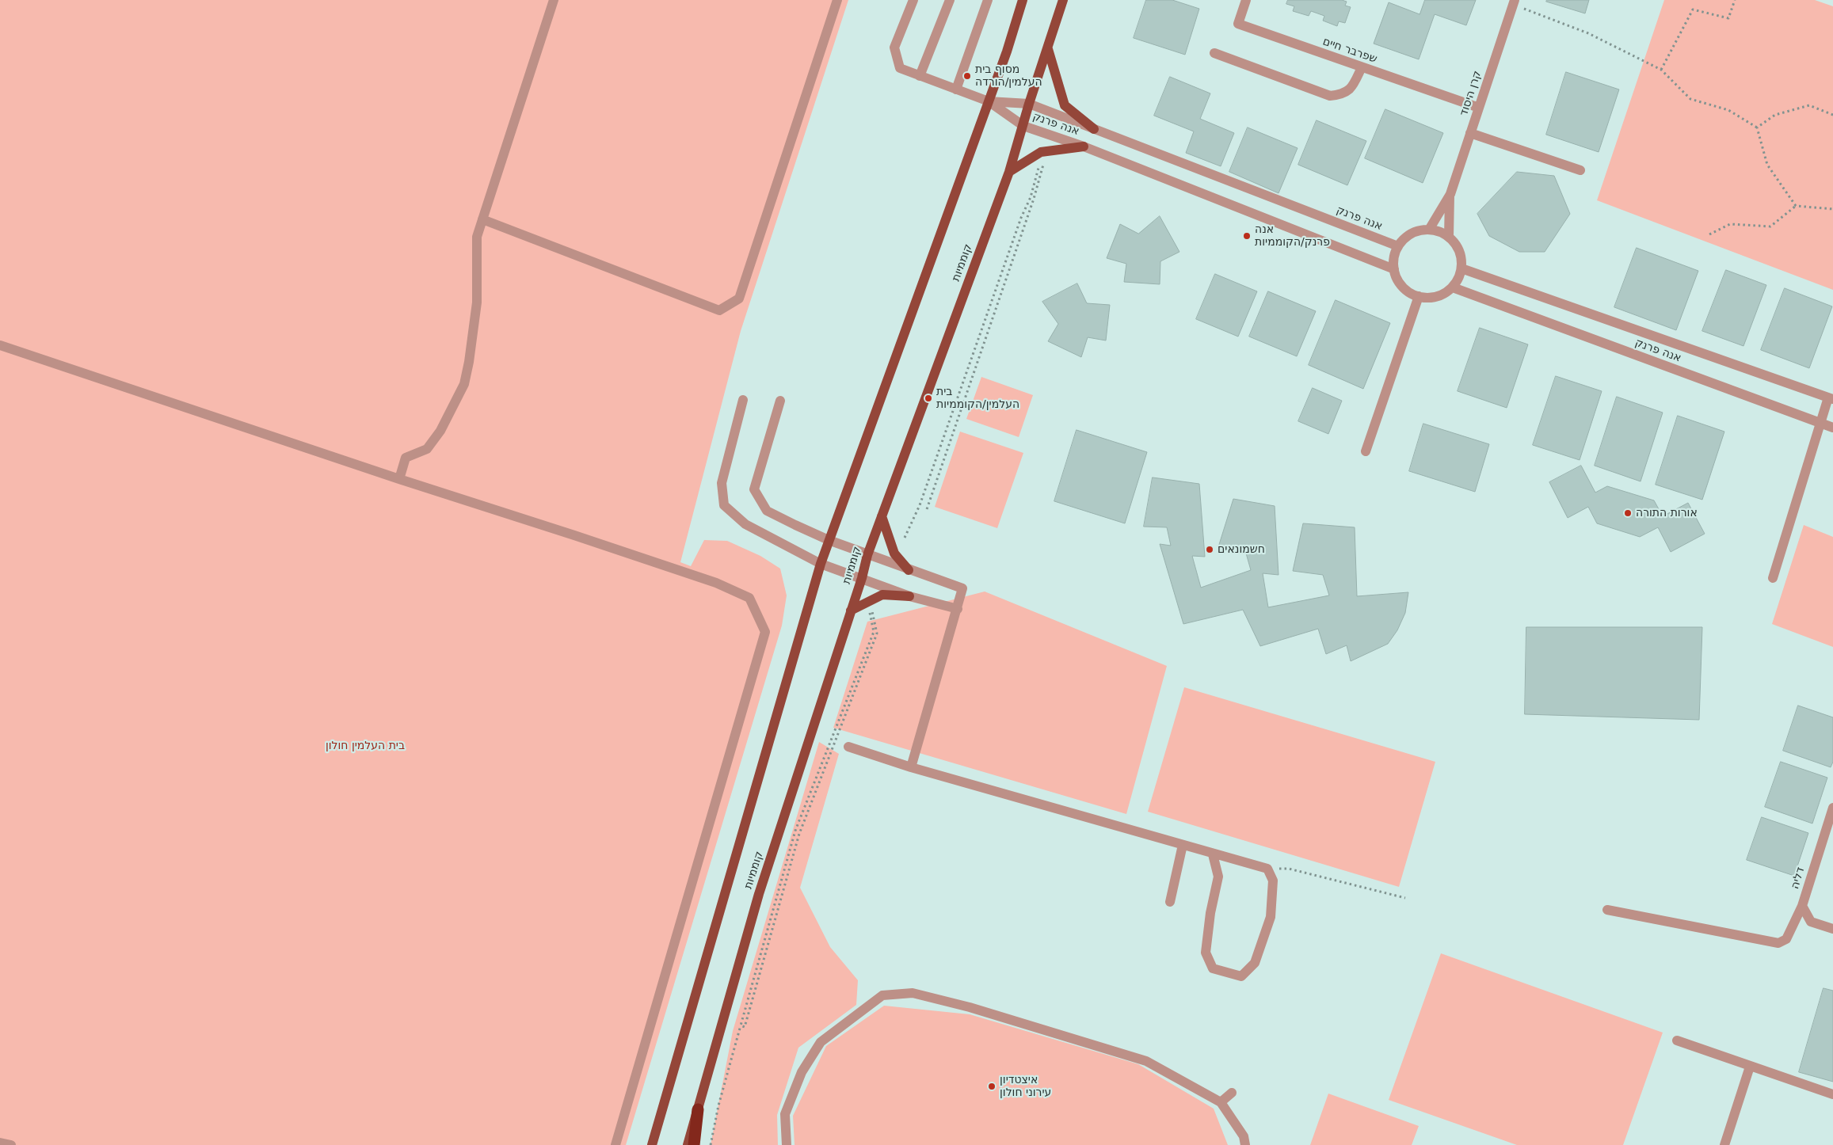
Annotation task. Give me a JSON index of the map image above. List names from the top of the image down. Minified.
{"streets":{"main road":["קוממיות"],"street":["שפרבר חיים","קרן היסוד","אנה פרנק","דליה"]},"crossings":[["שפרבר חיים","קרן היסוד"],["קרן היסוד","אנה פרנק"],["אנה פרנק","קוממיות"]],"parks":["בית העלמין חולון"],"places":["מסוף בית העלמין/הורדה","אנה פרנק/הקוממיות","בית העלמין/הקוממיות","אורות התורה","חשמונאים","איצטדיון עירוני חולון"]}
